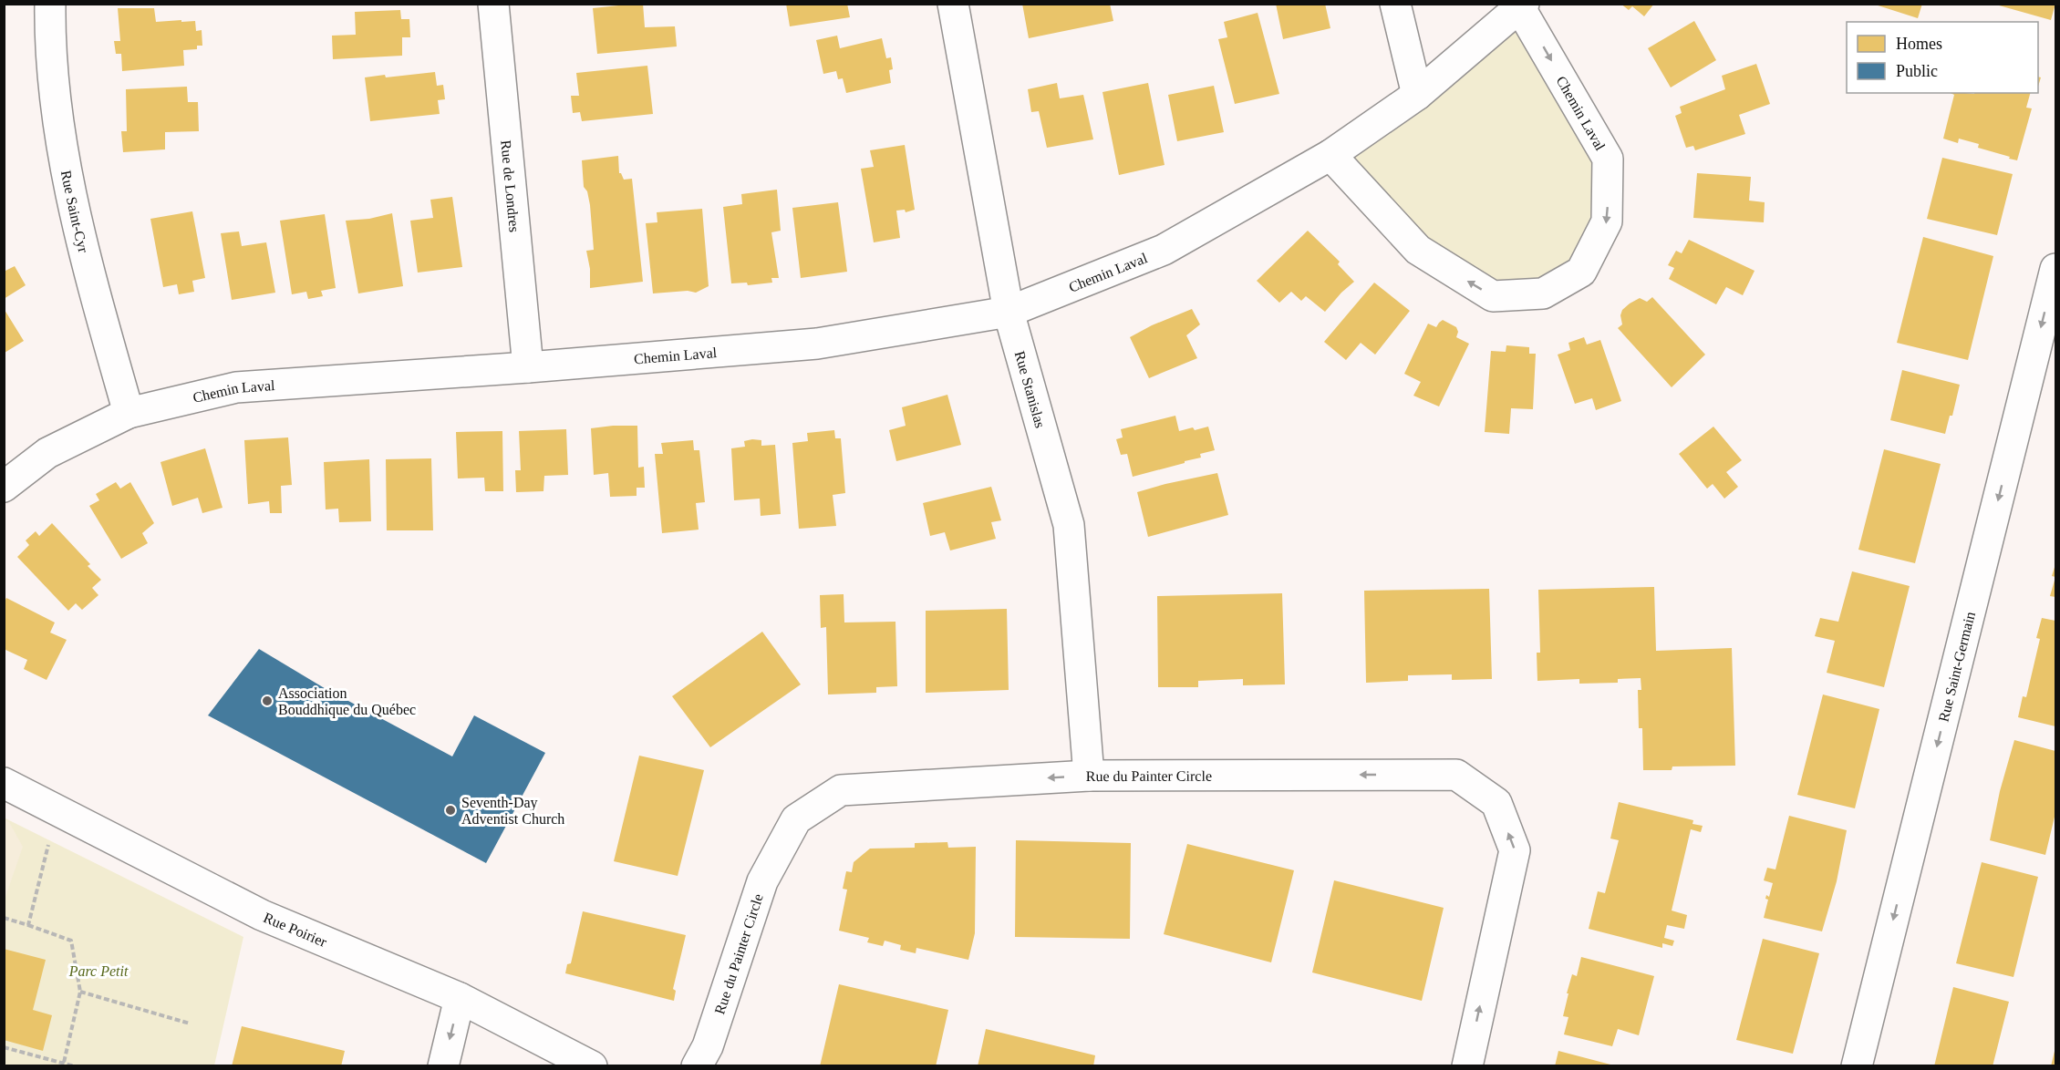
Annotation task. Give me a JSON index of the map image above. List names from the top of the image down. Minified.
{"streets":{"street":["Chemin Laval","Rue de Londres","Rue Saint-Cyr","Rue Stanislas","Rue Saint-Germain","Rue du Painter Circle","Rue Poirier"]},"crossings":[["Chemin Laval","Rue de Londres"],["Chemin Laval","Rue Saint-Cyr"],["Chemin Laval","Rue Stanislas"],["Rue Stanislas","Rue du Painter Circle"]],"one_way":["Rue Saint-Germain"],"parks":["Parc Petit"],"places":["Association Bouddhique du Québec","Seventh-Day Adventist Church"],"legend":["Homes","Public"]}
